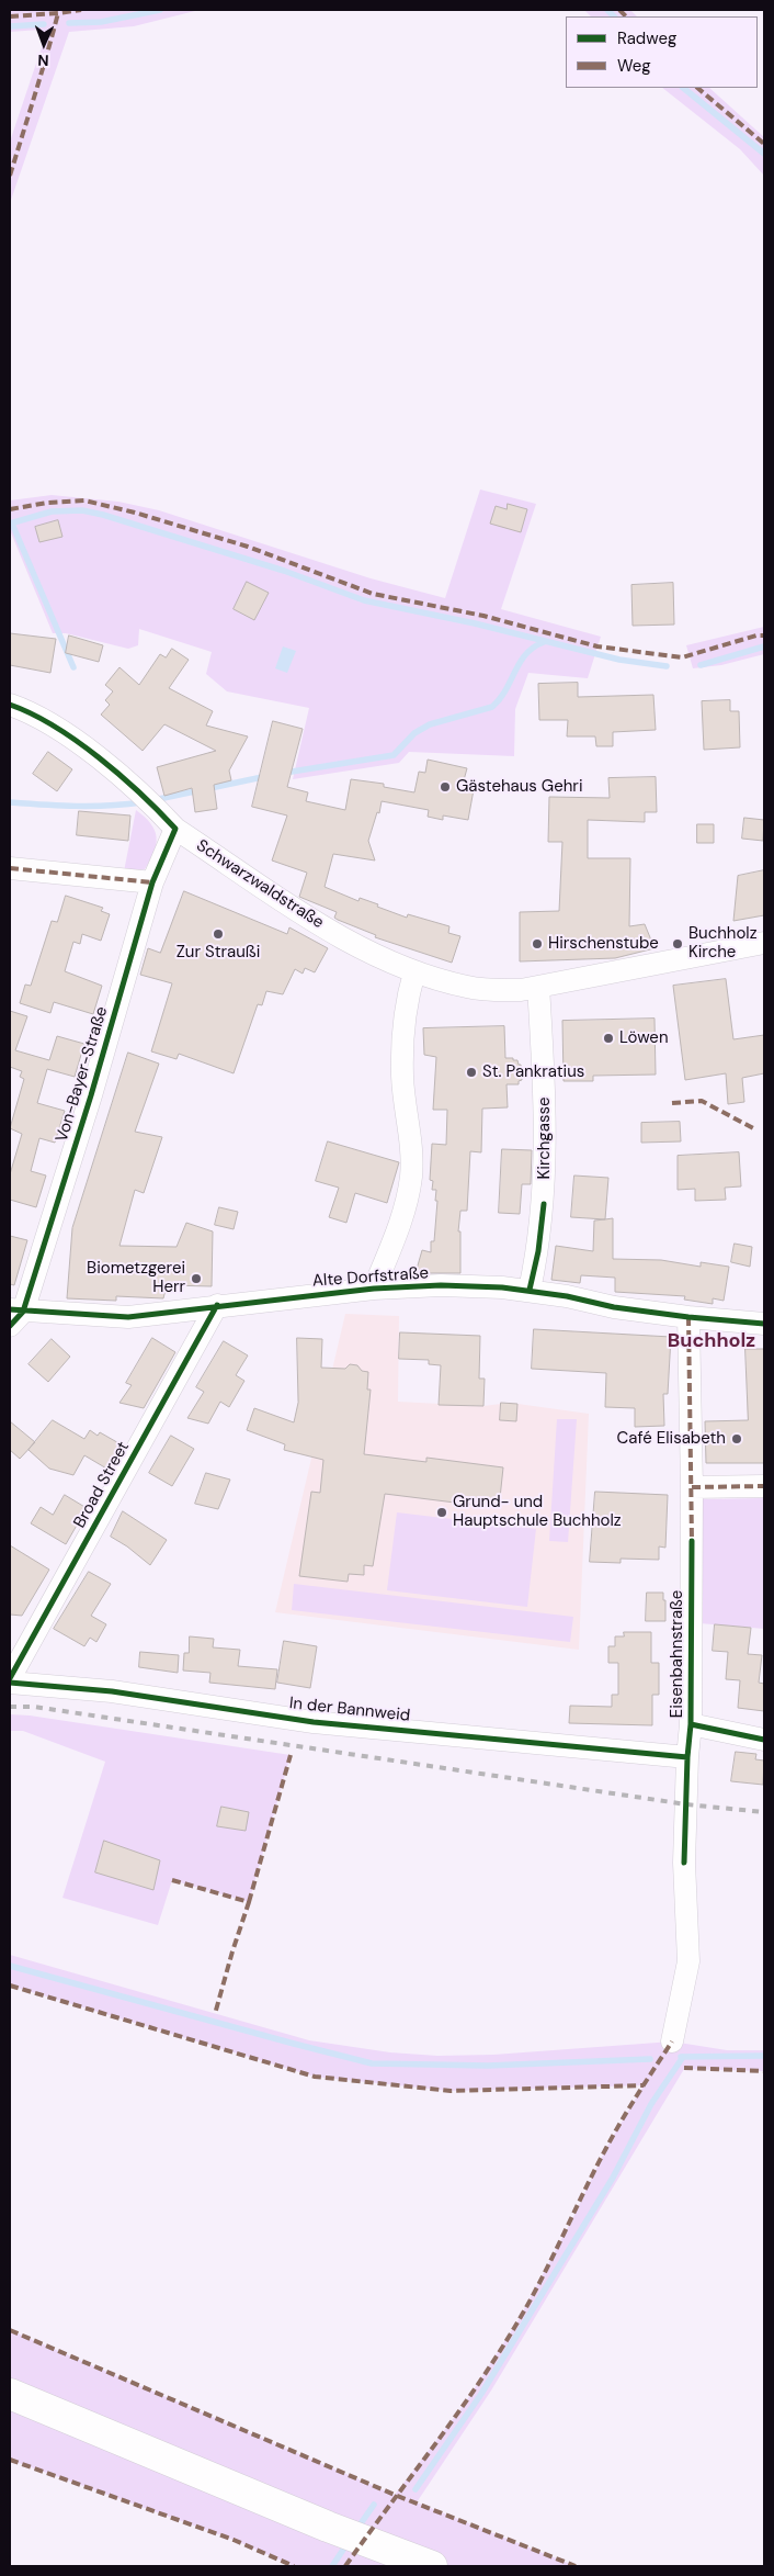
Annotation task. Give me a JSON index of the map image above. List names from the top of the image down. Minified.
{"streets":{"street":["Schwarzwaldstraße","Von-Bayer-Straße","Kirchgasse","Alte Dorfstraße","Broad Street","Eisenbahnstraße","In der Bannweid"]},"crossings":[["Schwarzwaldstraße","Von-Bayer-Straße"],["Schwarzwaldstraße","Kirchgasse"],["Von-Bayer-Straße","Alte Dorfstraße"],["Kirchgasse","Alte Dorfstraße"],["Alte Dorfstraße","Broad Street"],["Alte Dorfstraße","Eisenbahnstraße"],["Broad Street","In der Bannweid"]],"districts":["Buchholz"],"places":["Gästehaus Gehri","Zur Straußi","Hirschenstube","Buchholz Kirche","Löwen","St. Pankratius","Biometzgerei Herr","Café Elisabeth","Grund- und Hauptschule Buchholz"],"legend":["Radweg","Weg"],"north":"bottom"}
